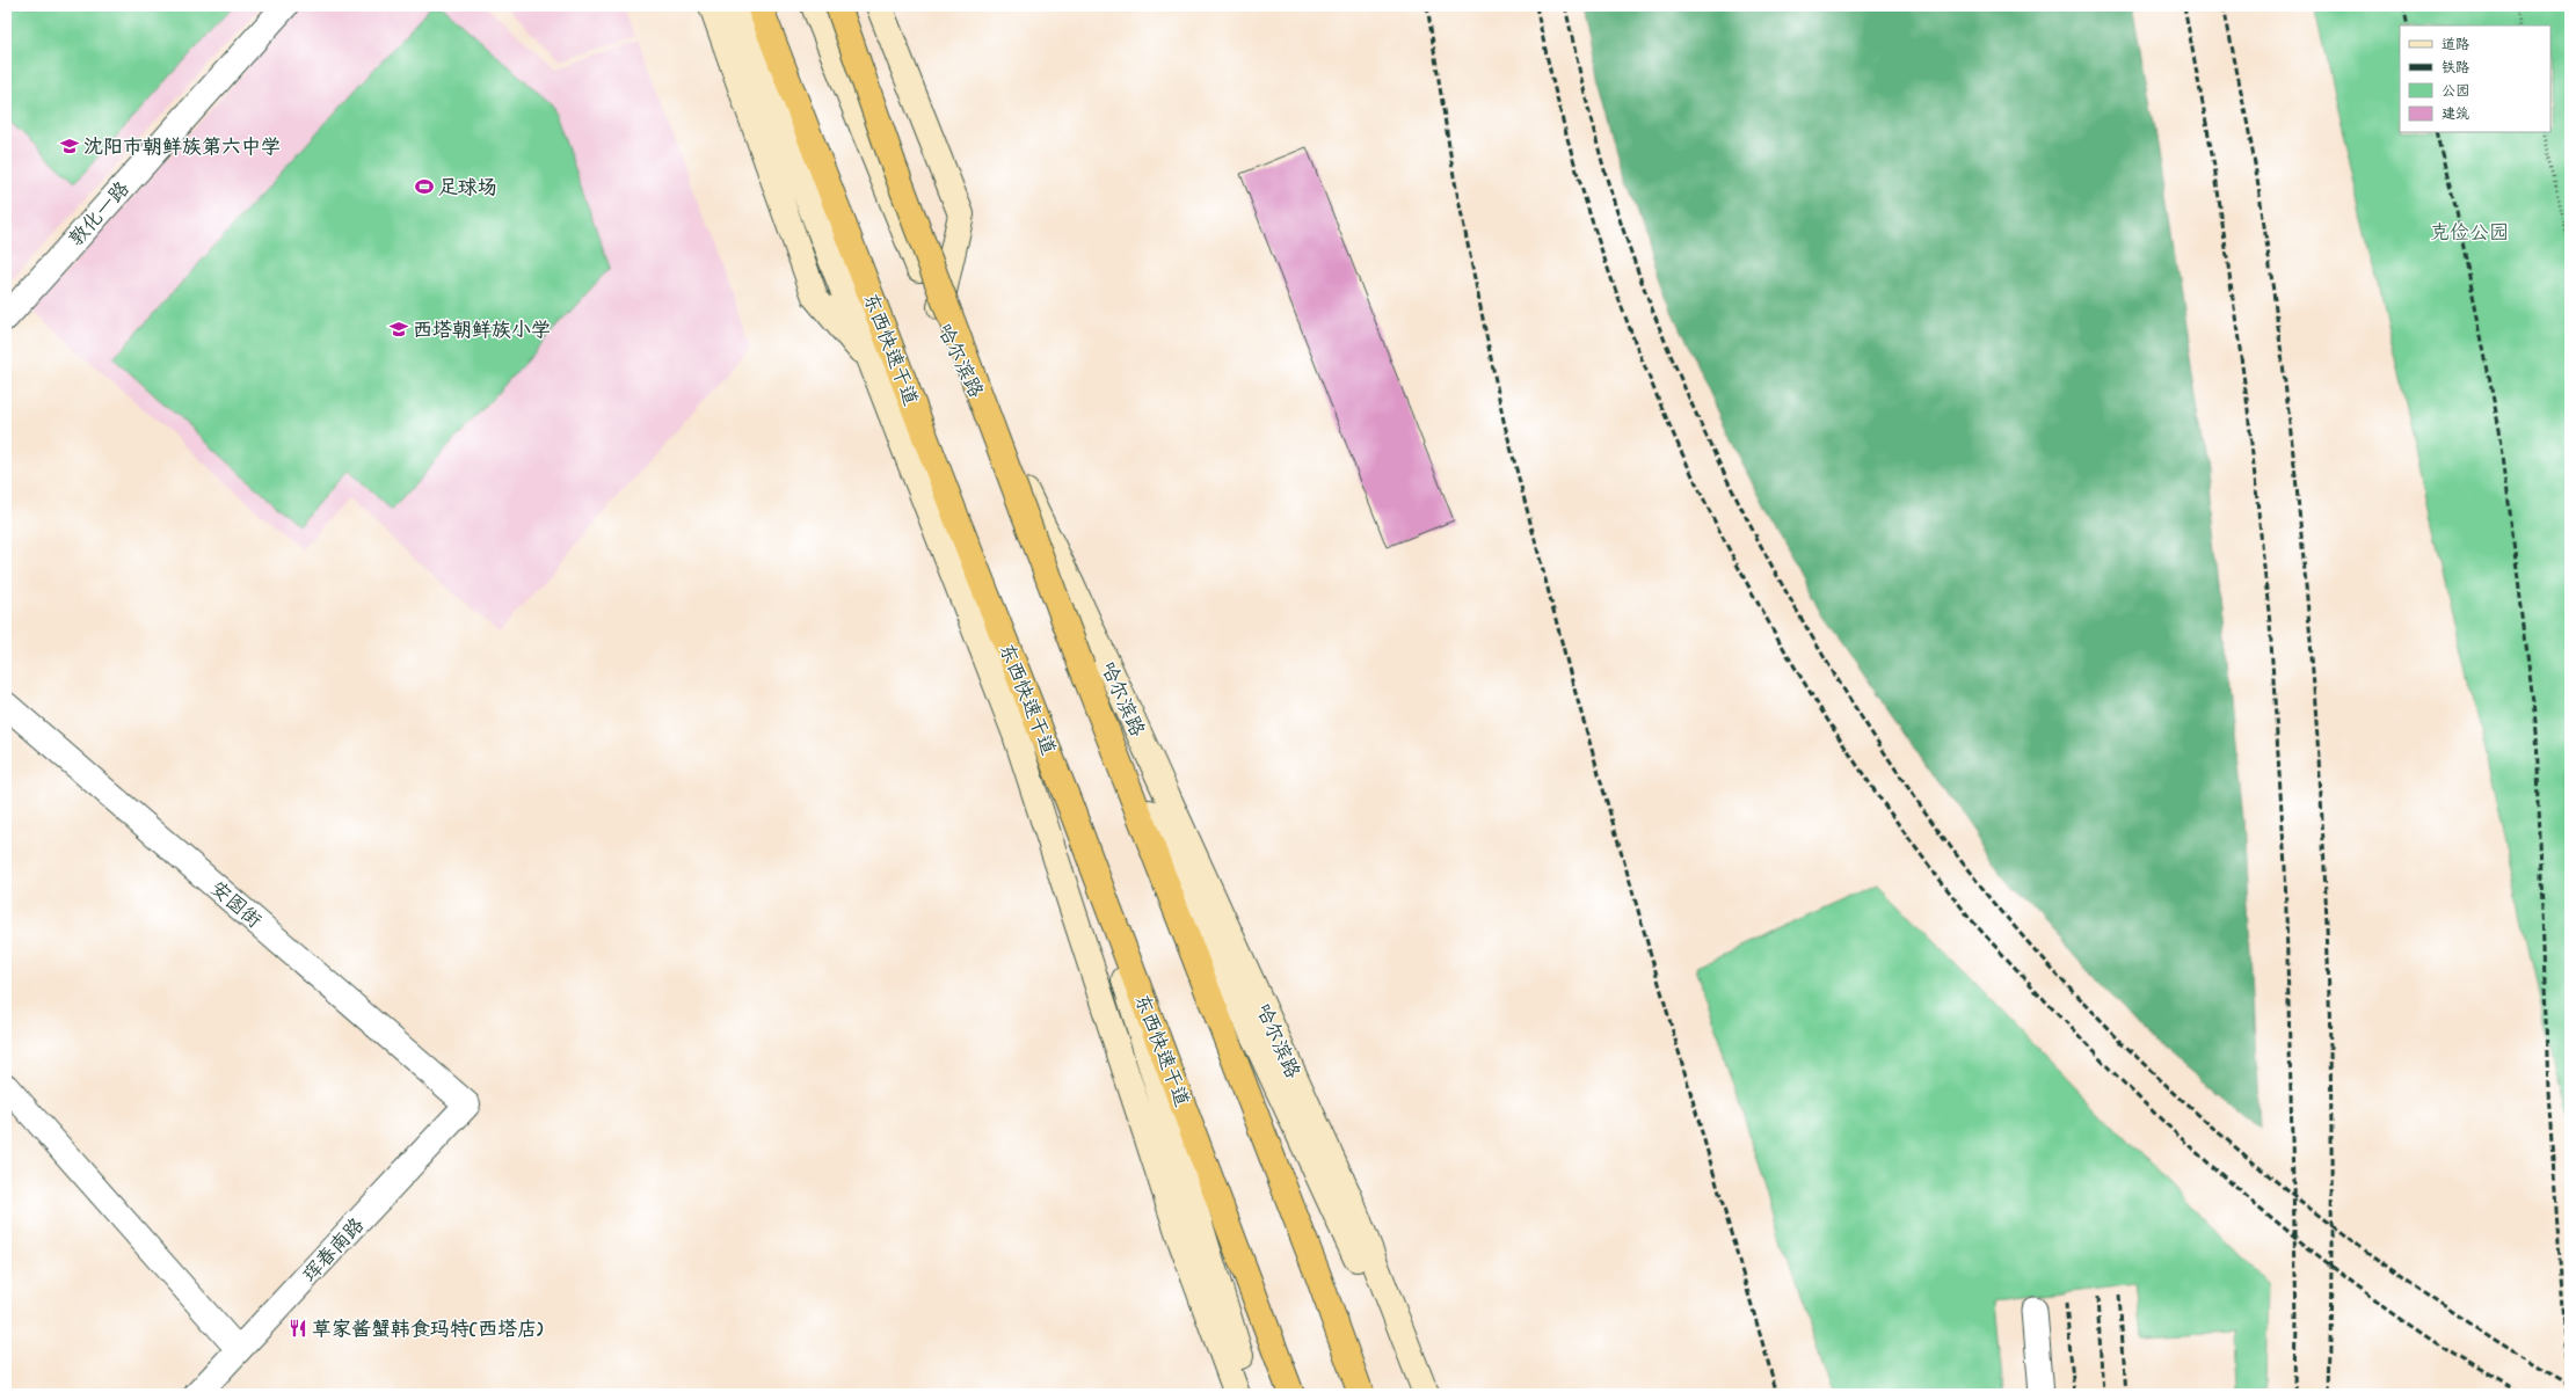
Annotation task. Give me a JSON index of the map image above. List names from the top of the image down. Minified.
{"streets":{"highway":["东西快速干道"],"main road":["哈尔滨路"],"street":["敦化一路","安图街","珲春南路"]},"crossings":[["安图街","珲春南路"]],"parks":["克俭公园"],"places":{"school or university":["沈阳市朝鲜族第六中学","西塔朝鲜族小学"],"sports":["足球场"],"restaurant":["草家酱蟹韩食玛特(西塔店)"]},"legend":["道路","铁路","公园","建筑"]}
